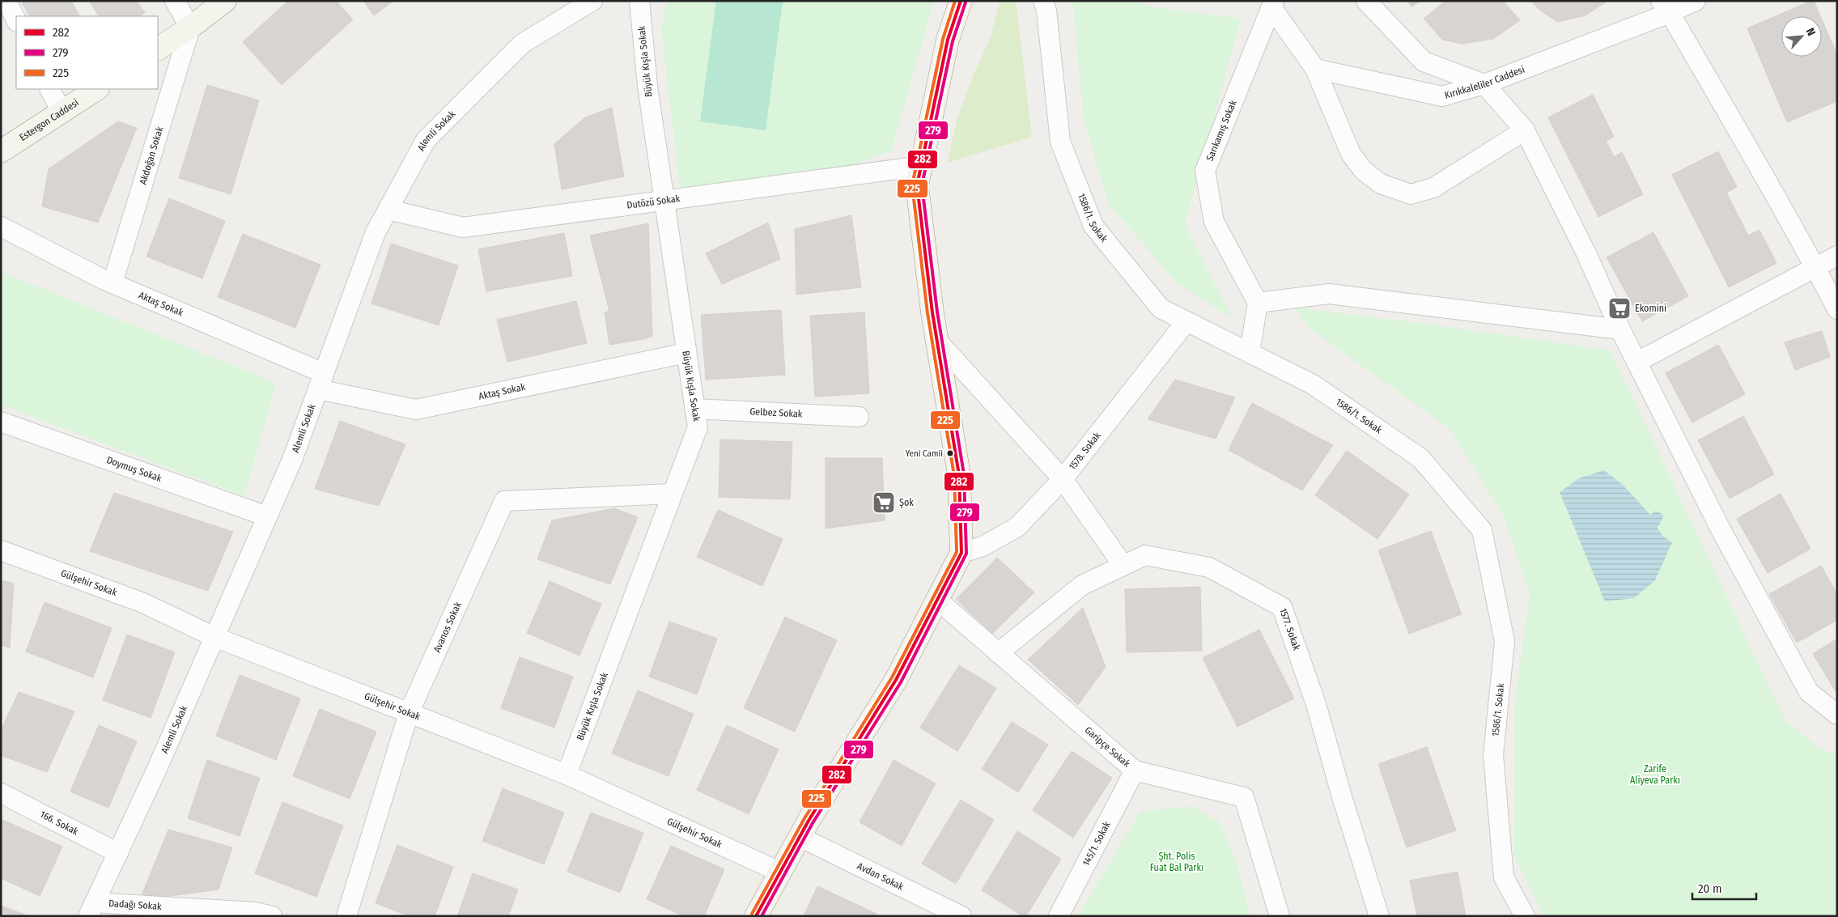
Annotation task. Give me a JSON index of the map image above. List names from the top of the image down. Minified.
{"streets":{"main road":["Estergon Caddesi"],"street":["Büyük Kışla Sokak","Kırıkkaleliler Caddesi","Sarıkamış Sokak","Alemli Sokak","Akdoğan Sokak","Dutözü Sokak","1586/1. Sokak","Aktaş Sokak","Gelbez Sokak","1578. Sokak","Doymuş Sokak","Gülşehir Sokak","Avanos Sokak","1577. Sokak","Garipçe Sokak","166. Sokak","145/1. Sokak","Avdan Sokak","Dadağı Sokak"]},"crossings":[["Büyük Kışla Sokak","Dutözü Sokak"],["Büyük Kışla Sokak","Aktaş Sokak"],["Büyük Kışla Sokak","Gelbez Sokak"],["Büyük Kışla Sokak","Gülşehir Sokak"],["Büyük Kışla Sokak","Avanos Sokak"],["Alemli Sokak","Dutözü Sokak"],["Alemli Sokak","Aktaş Sokak"],["Alemli Sokak","Doymuş Sokak"],["Alemli Sokak","Gülşehir Sokak"],["Alemli Sokak","166. Sokak"],["Alemli Sokak","Dadağı Sokak"],["Akdoğan Sokak","Aktaş Sokak"],["1586/1. Sokak","1578. Sokak"],["Gülşehir Sokak","Avanos Sokak"],["1577. Sokak","Garipçe Sokak"],["Garipçe Sokak","145/1. Sokak"]],"parks":["Zarife Aliyeva Parkı","Şht. Polis Fuat Bal Parkı"],"places":{"supermarket":["Ekomini","Şok"],"other":["Yeni Camii"]},"lines":["transit line 282","transit line 225","transit line 279"],"legend":["282","279","225"],"scale_bar":"20 m","north":"top right"}
